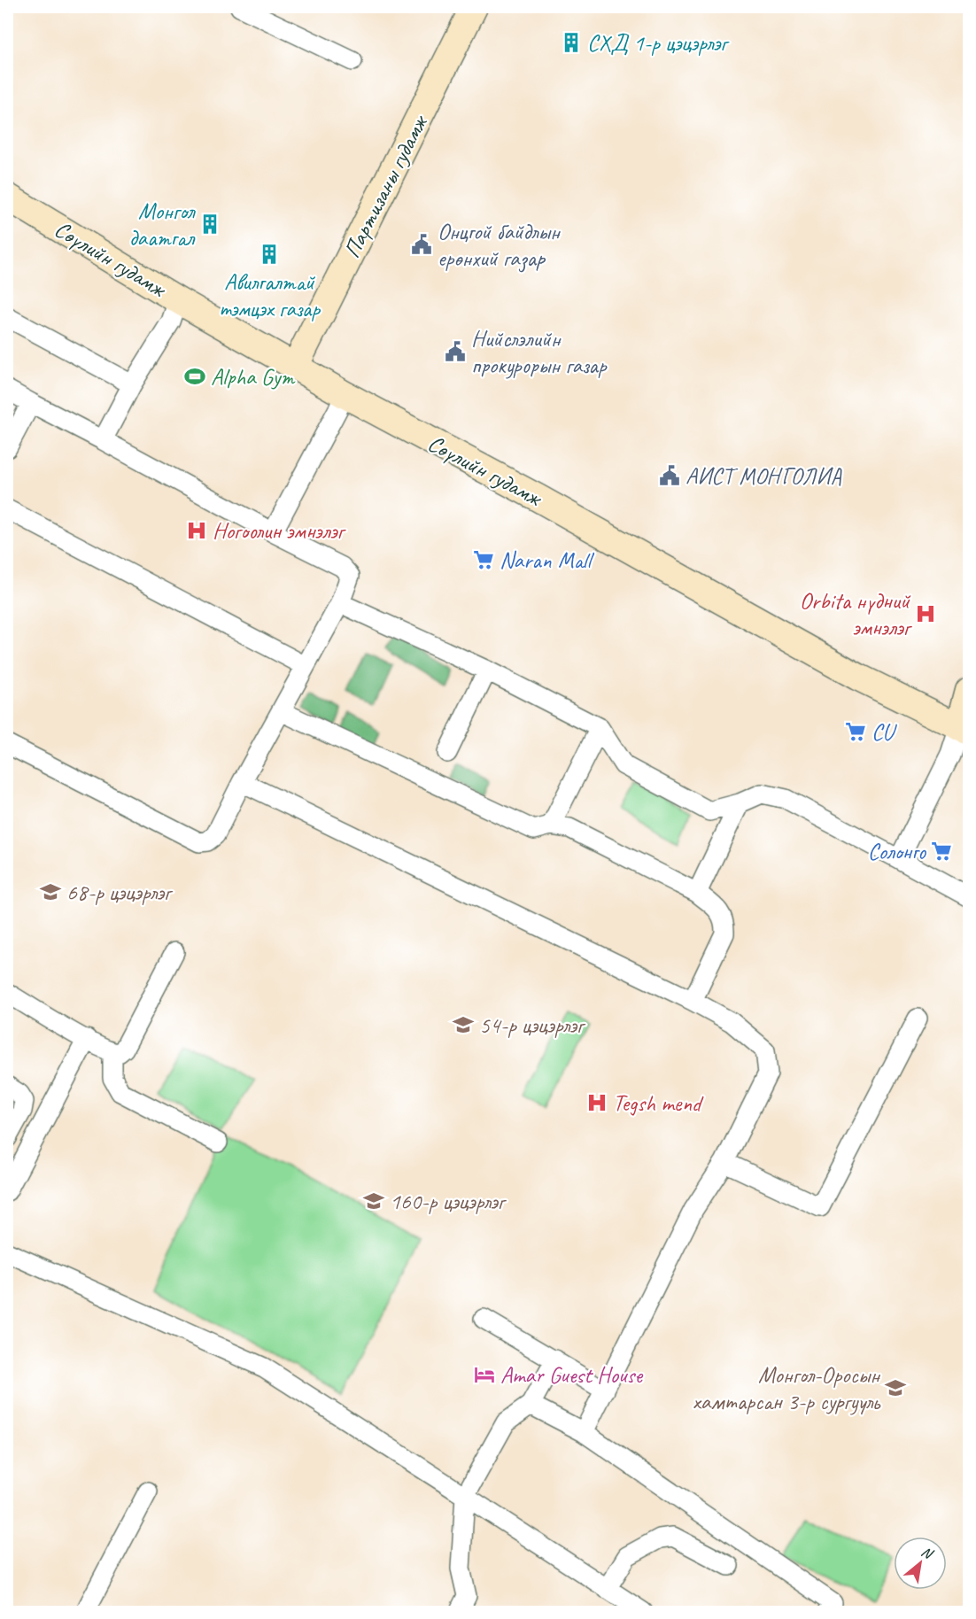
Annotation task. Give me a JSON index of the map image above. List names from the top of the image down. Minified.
{"streets":{"main road":["Партизаны гудамж","Сөүлийн гудамж"]},"crossings":[["Партизаны гудамж","Сөүлийн гудамж"]],"places":{"building":["СХД 1-р цэцэрлэг","Монгол даатгал","Авилгалтай тэмцэх газар"],"public building":["Онцгой байдлын ерөнхий газар","Нийслэлийн прокурорын газар","АИСТ МОНГОЛИА"],"sports":["Alpha Gym"],"hospital":["Ногоолин эмнэлэг","Orbita нүдний эмнэлэг","Tegsh mend"],"supermarket":["Naran Mall","CU","Солонго"],"school or university":["68-р цэцэрлэг","54-р цэцэрлэг","160-р цэцэрлэг","Монгол-Оросын хамтарсан 3-р сургууль"],"hotel":["Amar Guest House"]},"north":"top right"}
